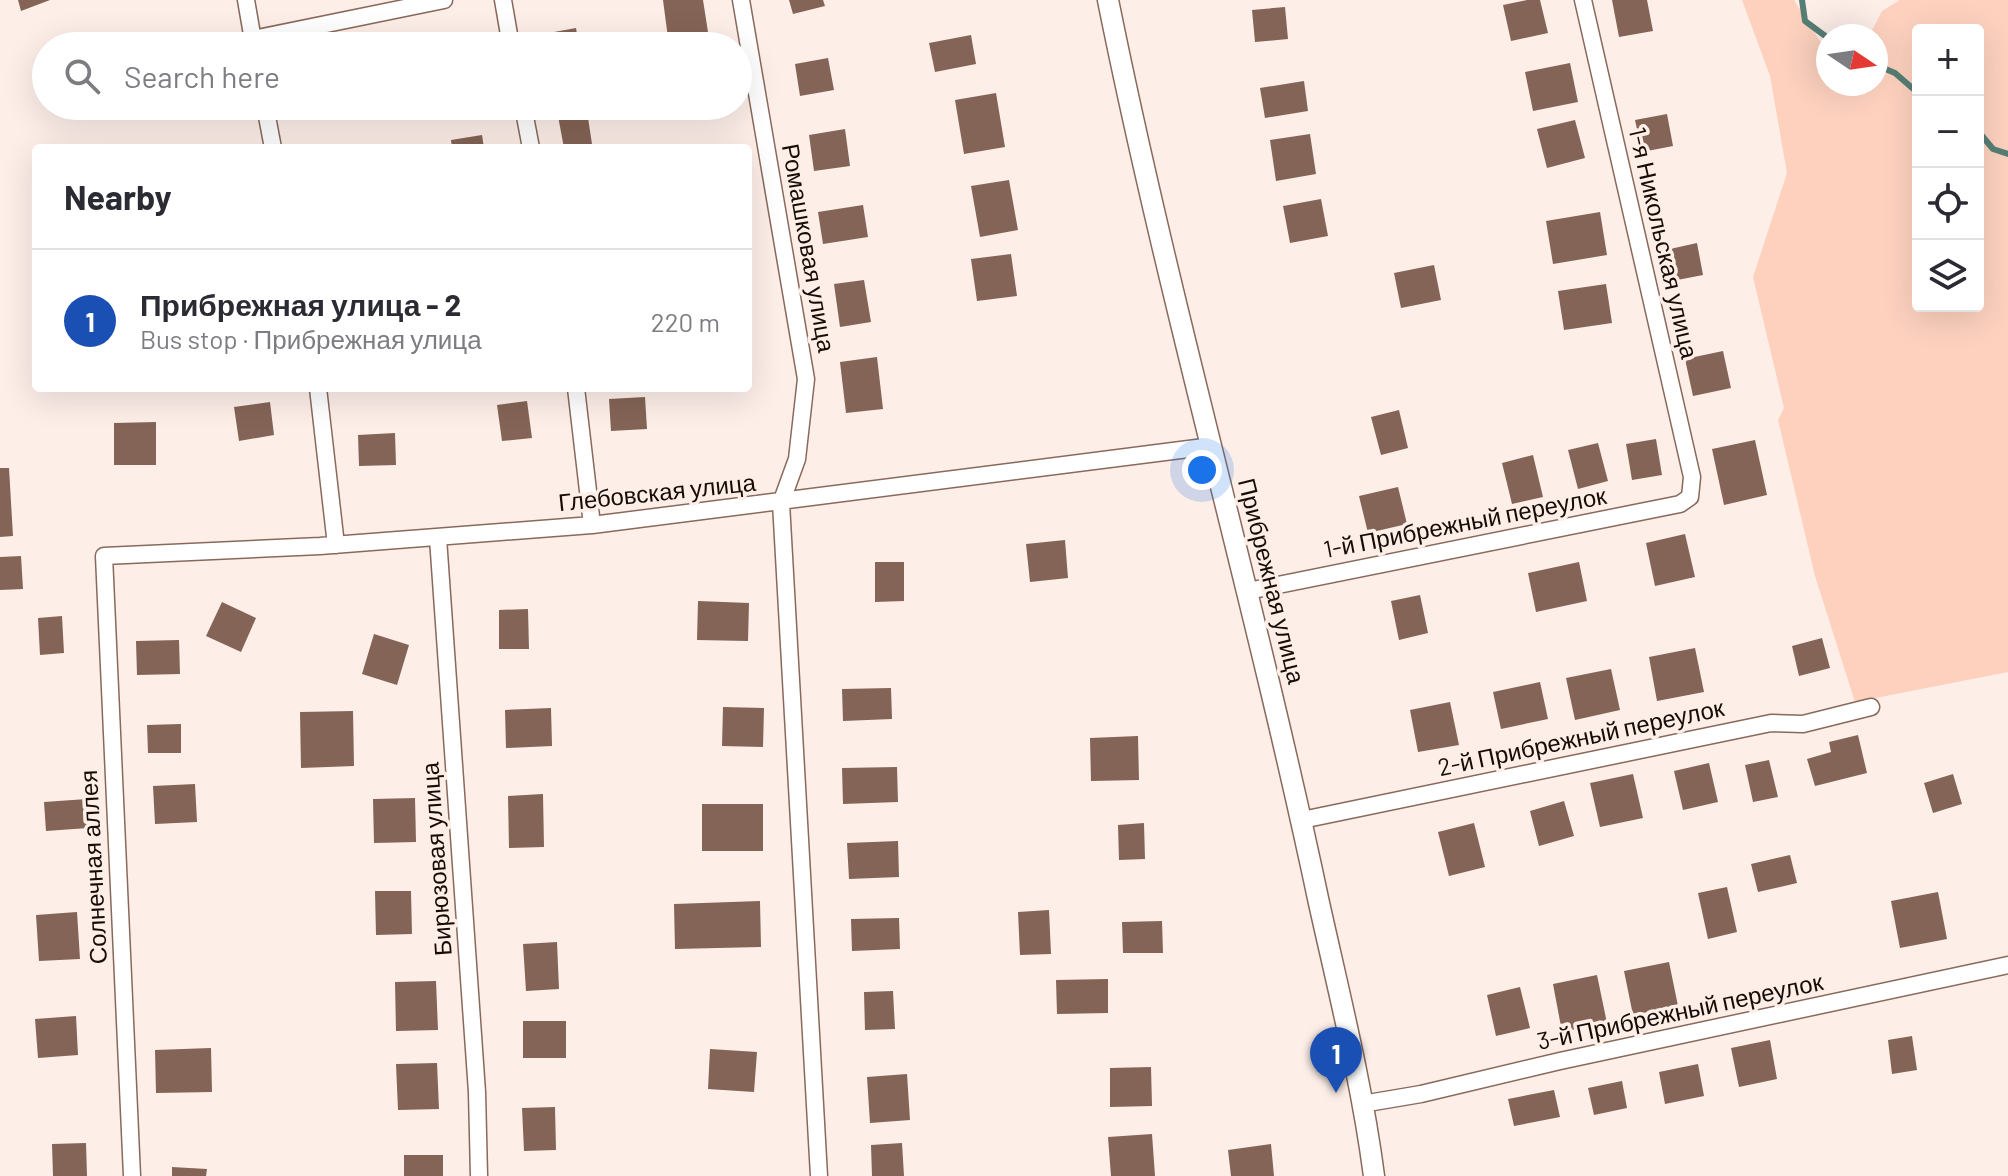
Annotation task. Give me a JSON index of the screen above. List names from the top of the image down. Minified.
{"streets":{"street":["1-я Никольская улица","Ромашковая улица","Глебовская улица","1-й Прибрежный переулок","Прибрежная улица","2-й Прибрежный переулок","Бирюзовая улица","Солнечная аллея","3-й Прибрежный переулок"]},"crossings":[["1-я Никольская улица","1-й Прибрежный переулок"],["Ромашковая улица","Глебовская улица"],["Глебовская улица","Прибрежная улица"],["Глебовская улица","Бирюзовая улица"],["Глебовская улица","Солнечная аллея"],["1-й Прибрежный переулок","Прибрежная улица"],["Прибрежная улица","2-й Прибрежный переулок"],["Прибрежная улица","3-й Прибрежный переулок"]],"north":"right","page":{"map_buttons":["+","−"],"search":"Search here","heading":"Nearby","list":[{"mark":"1","name":"Прибрежная улица - 2","note":"Bus stop · Прибрежная улица","value":"220 m"}],"pins":"1"}}
